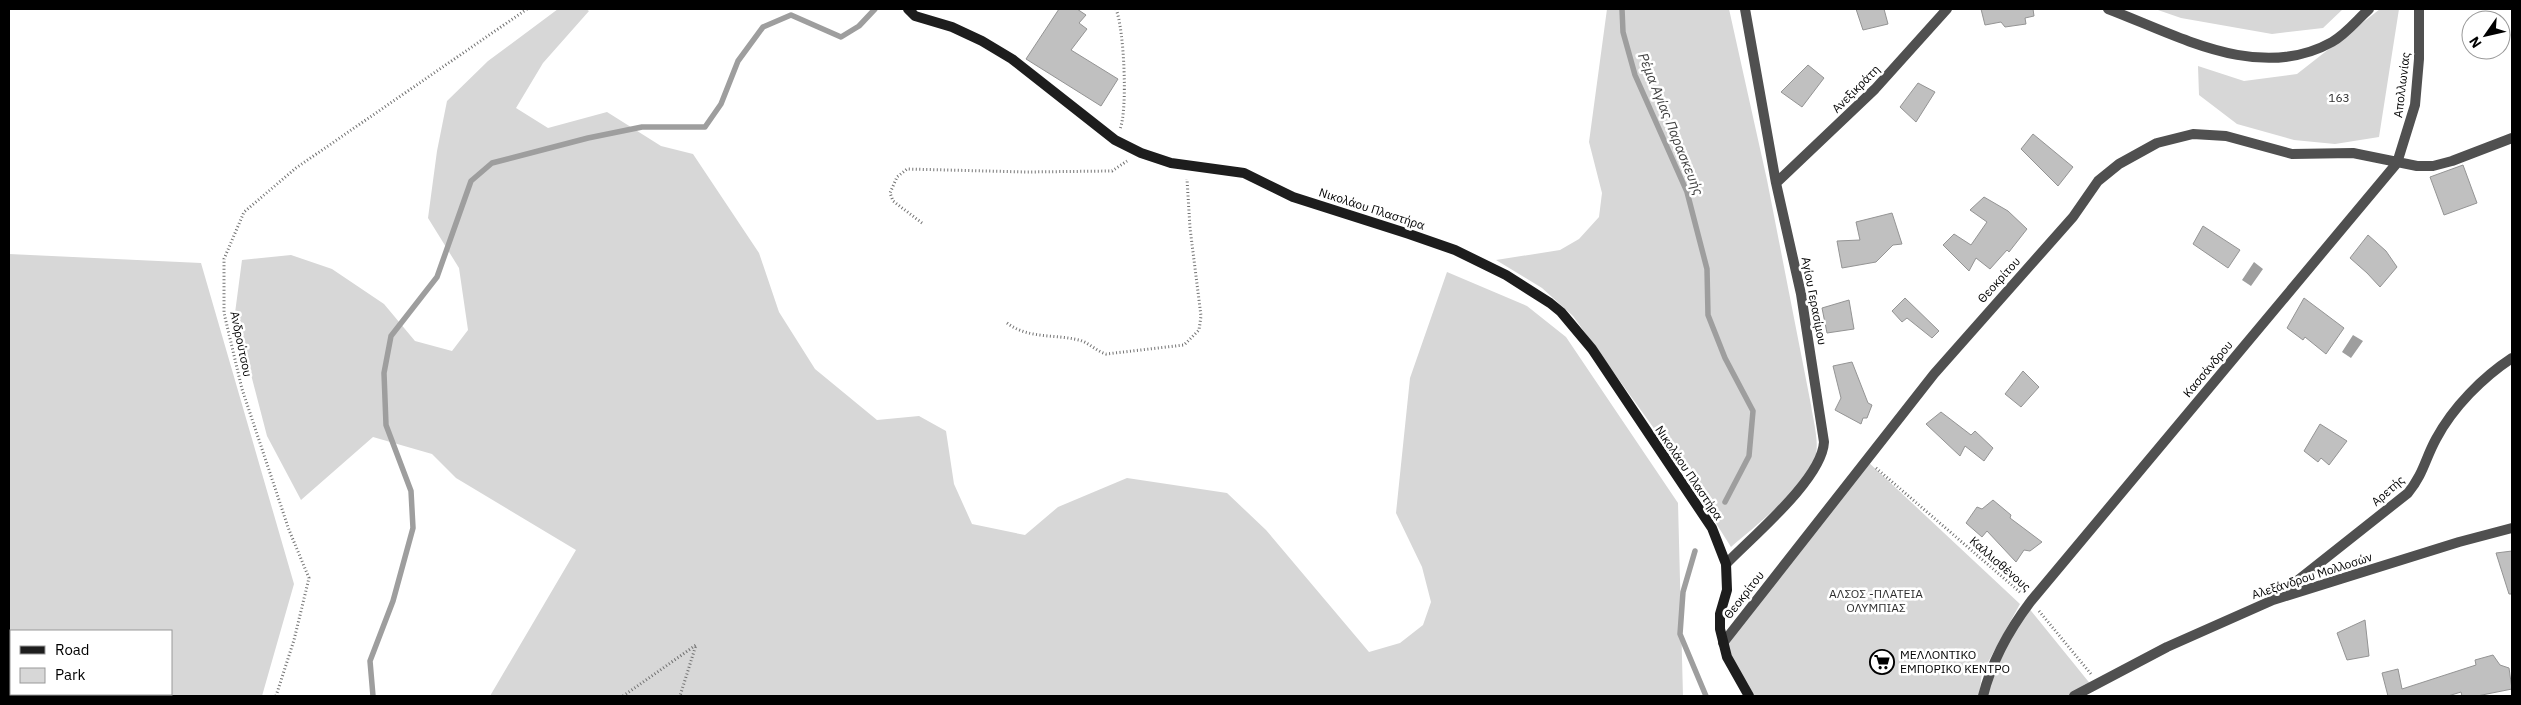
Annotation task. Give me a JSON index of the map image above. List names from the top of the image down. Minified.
{"streets":{"street":["Απολλωνίας","Ανεξικράτη","Νικολάου Πλαστήρα","Θεοκρίτου","Αγίου Γερασίμου","Κασσάνδρου","Αρετής","Αλεξάνδρου Μολλοσών"],"path":["Ανδρούτσου","Καλλισθένους"]},"crossings":[["Απολλωνίας","Θεοκρίτου"],["Απολλωνίας","Κασσάνδρου"],["Ανεξικράτη","Αγίου Γερασίμου"],["Νικολάου Πλαστήρα","Αγίου Γερασίμου"],["Θεοκρίτου","Κασσάνδρου"],["Θεοκρίτου","Καλλισθένους"],["Κασσάνδρου","Καλλισθένους"],["Αρετής","Αλεξάνδρου Μολλοσών"],["Καλλισθένους","Αλεξάνδρου Μολλοσών"]],"water":["Ρέμα Αγίας Παρασκευής"],"parks":["163","ΑΛΣΟΣ -ΠΛΑΤΕΙΑ ΟΛΥΜΠΙΑΣ"],"places":{"supermarket":["ΜΕΛΛΟΝΤΙΚΟ ΕΜΠΟΡΙΚΟ ΚΕΝΤΡΟ"]},"legend":["Road","Park"],"north":"bottom left"}
